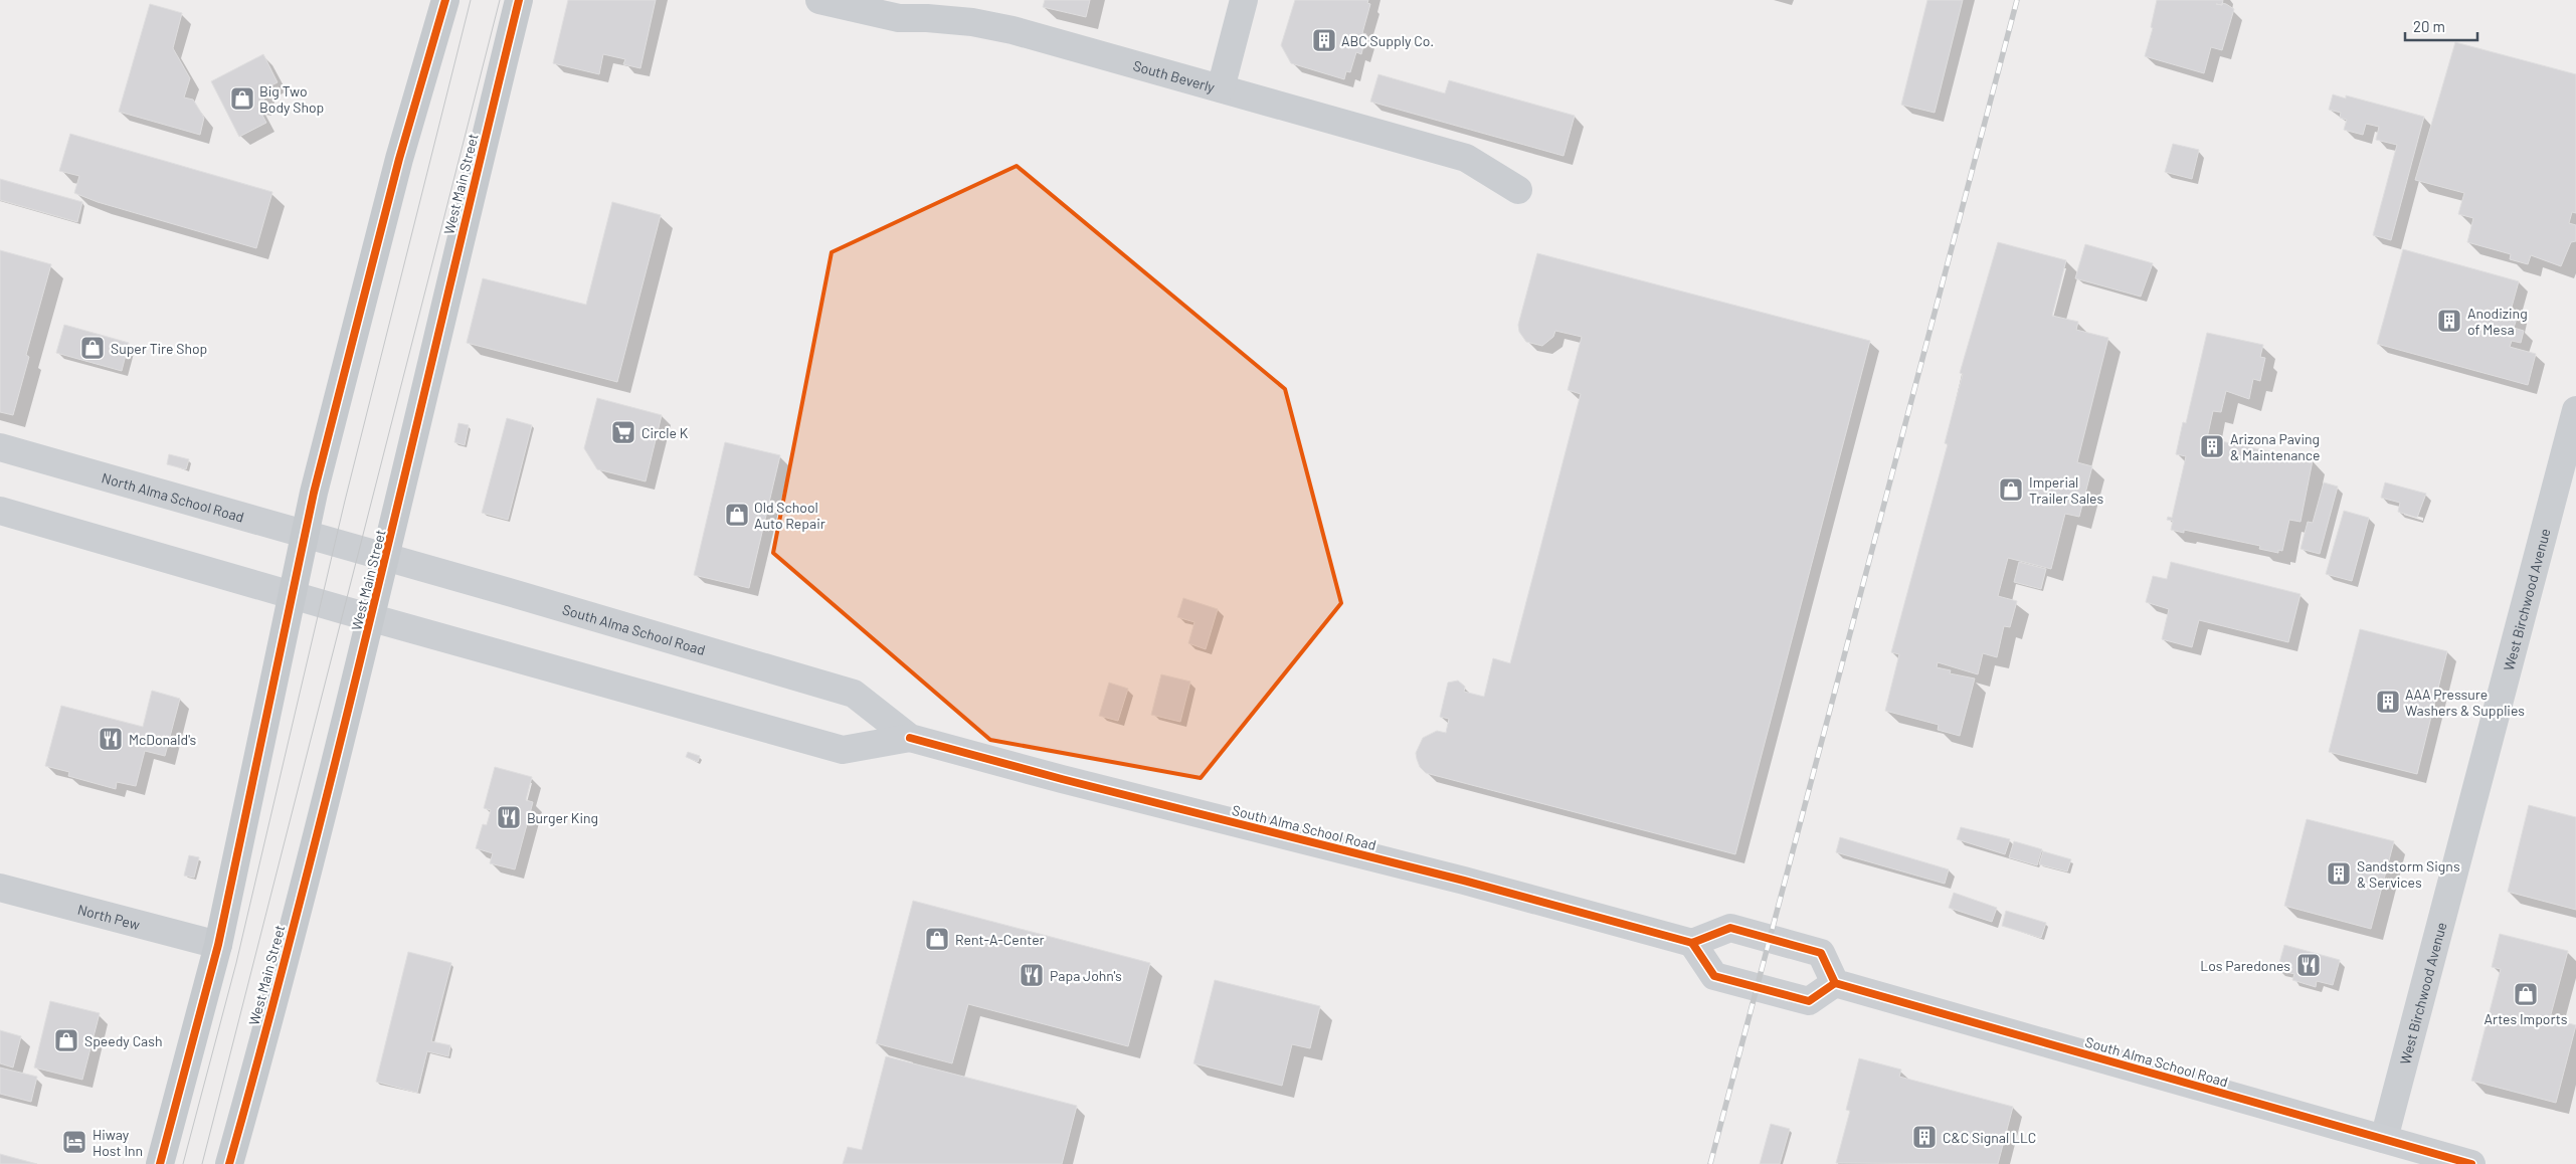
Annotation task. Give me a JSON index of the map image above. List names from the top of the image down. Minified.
{"streets":{"main road":["West Main Street","North Alma School Road","South Alma School Road"],"street":["South Beverly","West Birchwood Avenue","North Pew"]},"crossings":[["West Main Street","South Alma School Road"],["North Alma School Road","South Alma School Road"],["West Birchwood Avenue","South Alma School Road"]],"places":{"building":["ABC Supply Co.","Anodizing of Mesa","Arizona Paving & Maintenance","AAA Pressure Washers & Supplies","Sandstorm Signs & Services","C&C Signal LLC"],"shop":["Big Two Body Shop","Super Tire Shop","Imperial Trailer Sales","Old School Auto Repair","Rent-A-Center","Artes Imports","Speedy Cash"],"supermarket":["Circle K"],"restaurant":["McDonald's","Burger King","Los Paredones","Papa John's"],"hotel":["Hiway Host Inn"]},"scale_bar":"20 m"}
